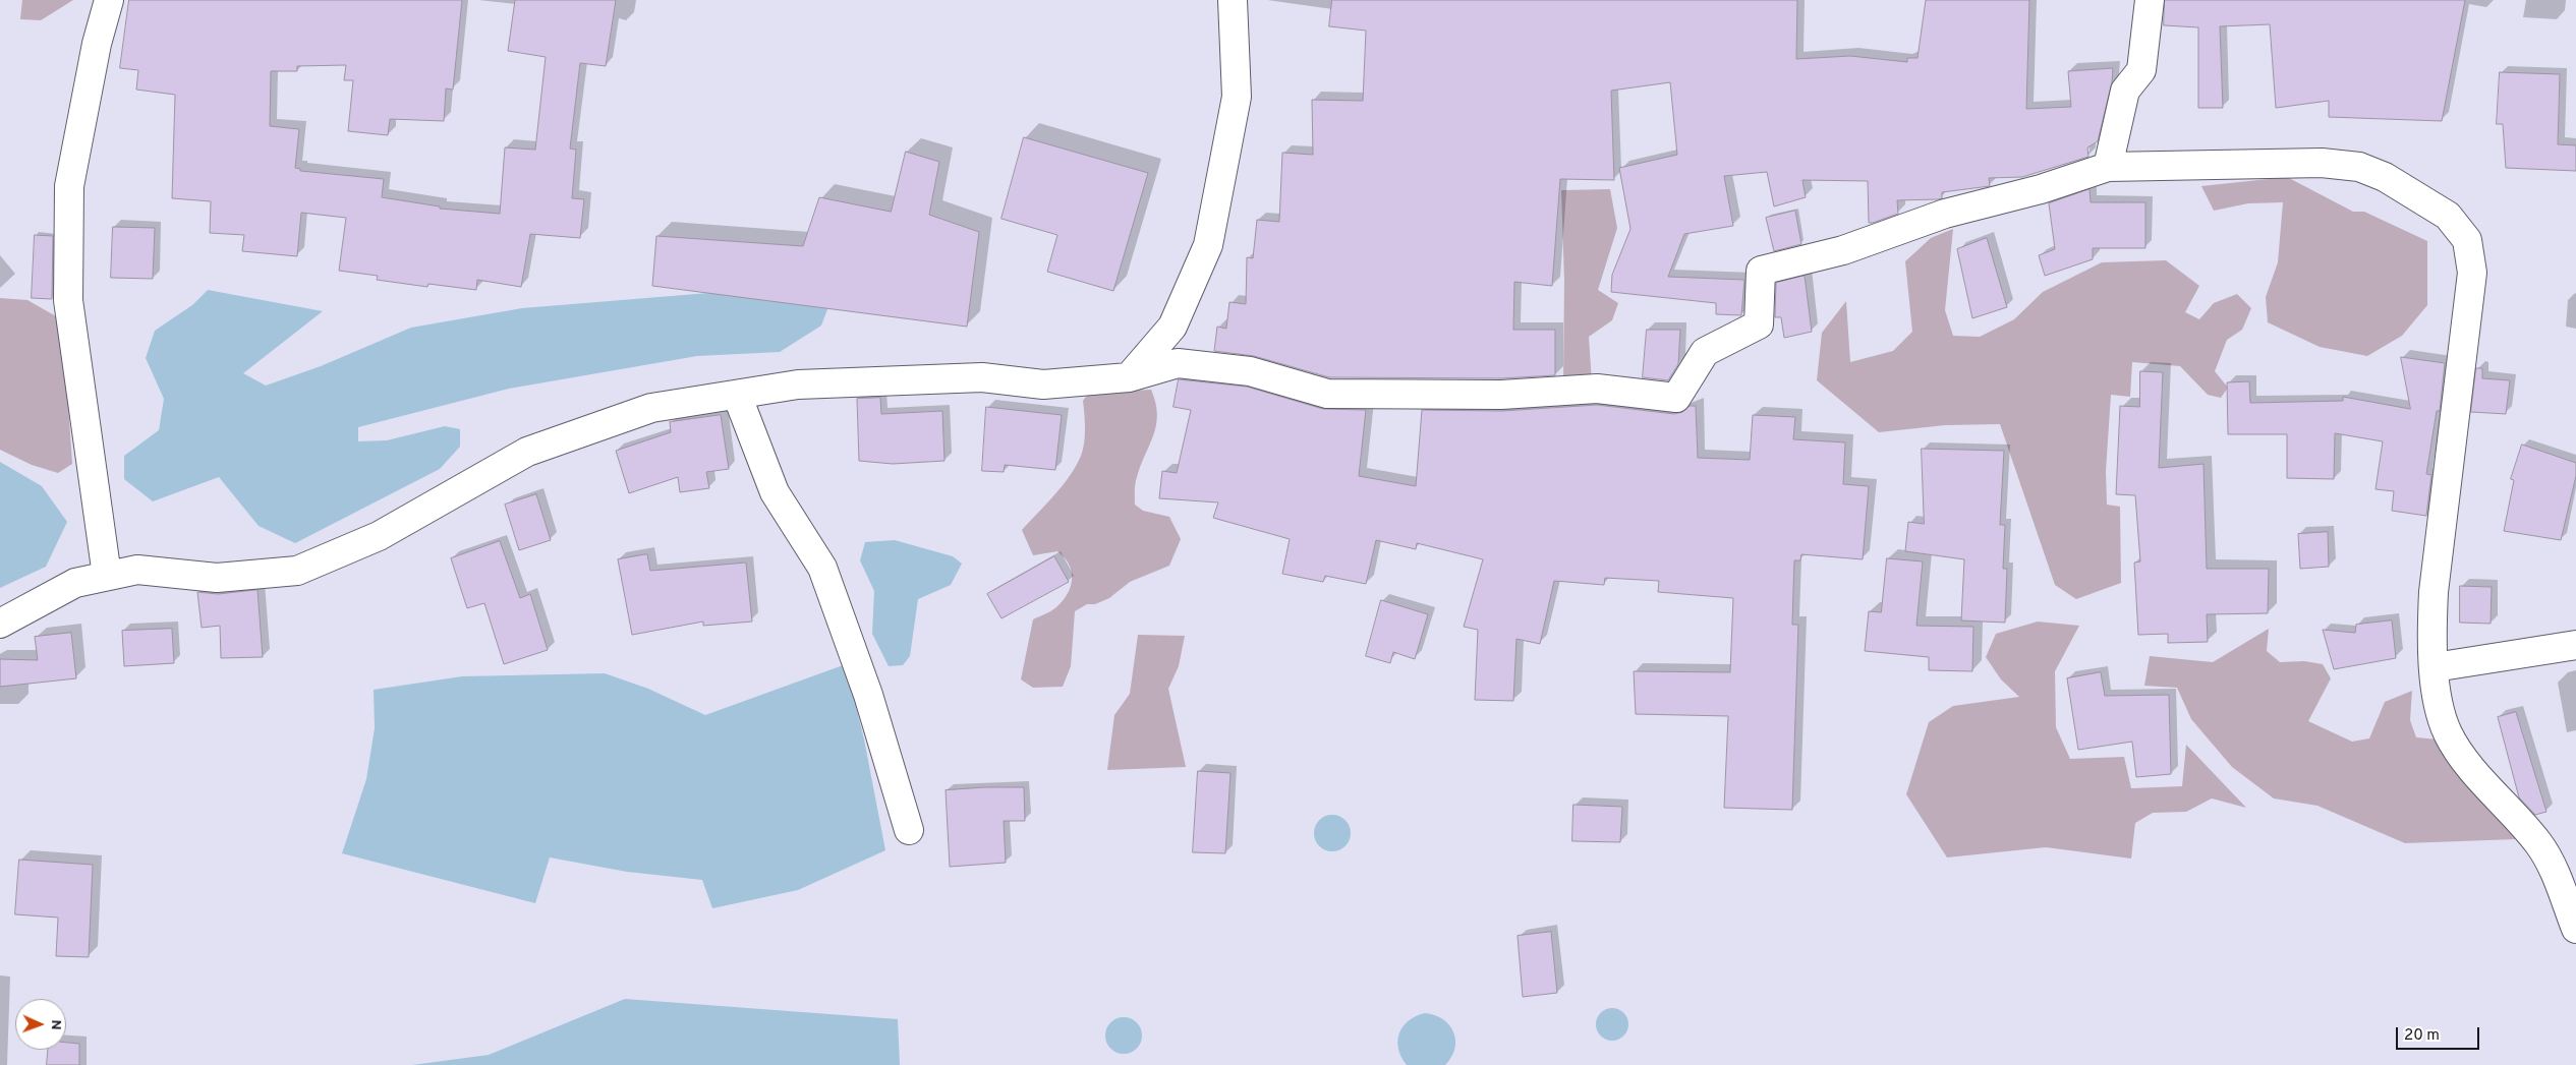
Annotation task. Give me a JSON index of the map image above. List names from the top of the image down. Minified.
{"scale_bar":"20 m","north":"right"}
